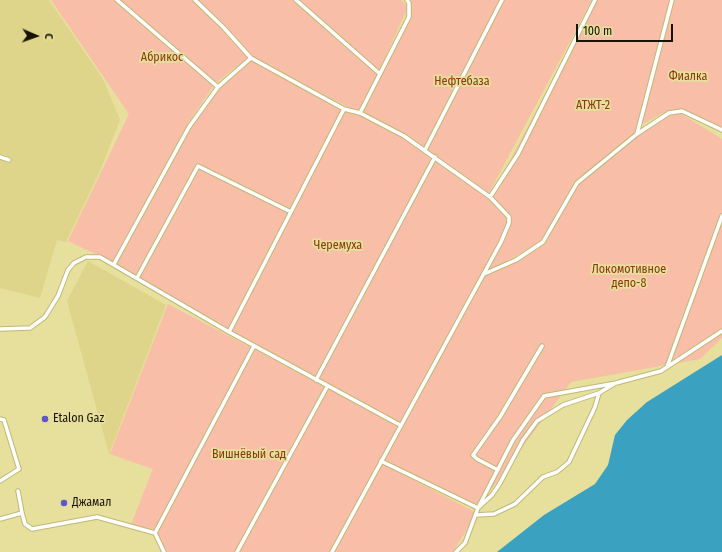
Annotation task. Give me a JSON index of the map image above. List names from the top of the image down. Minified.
{"parks":["Абрикос","Фиалка","Нефтебаза","АТЖТ-2","Черемуха","Локомотивное депо-8","Вишнёвый сад"],"places":["Etalon Gaz","Джамал"],"scale_bar":"100 m","north":"right"}
